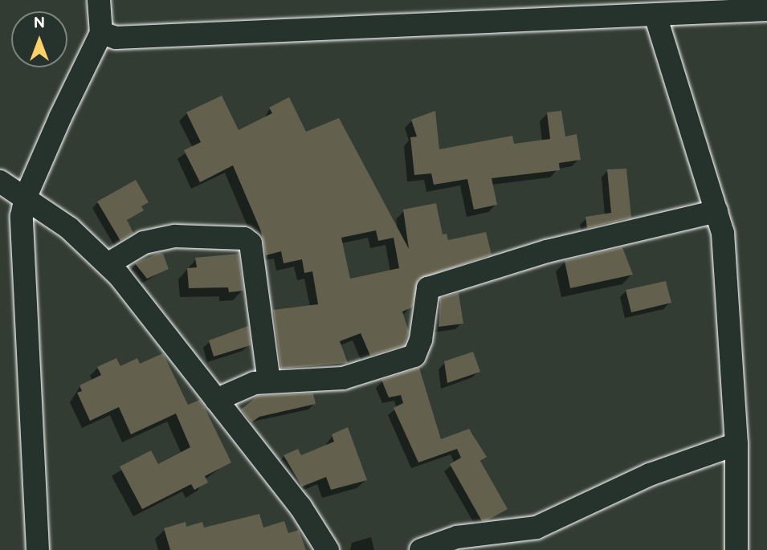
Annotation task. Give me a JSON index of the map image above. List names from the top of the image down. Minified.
{"north":"top"}
